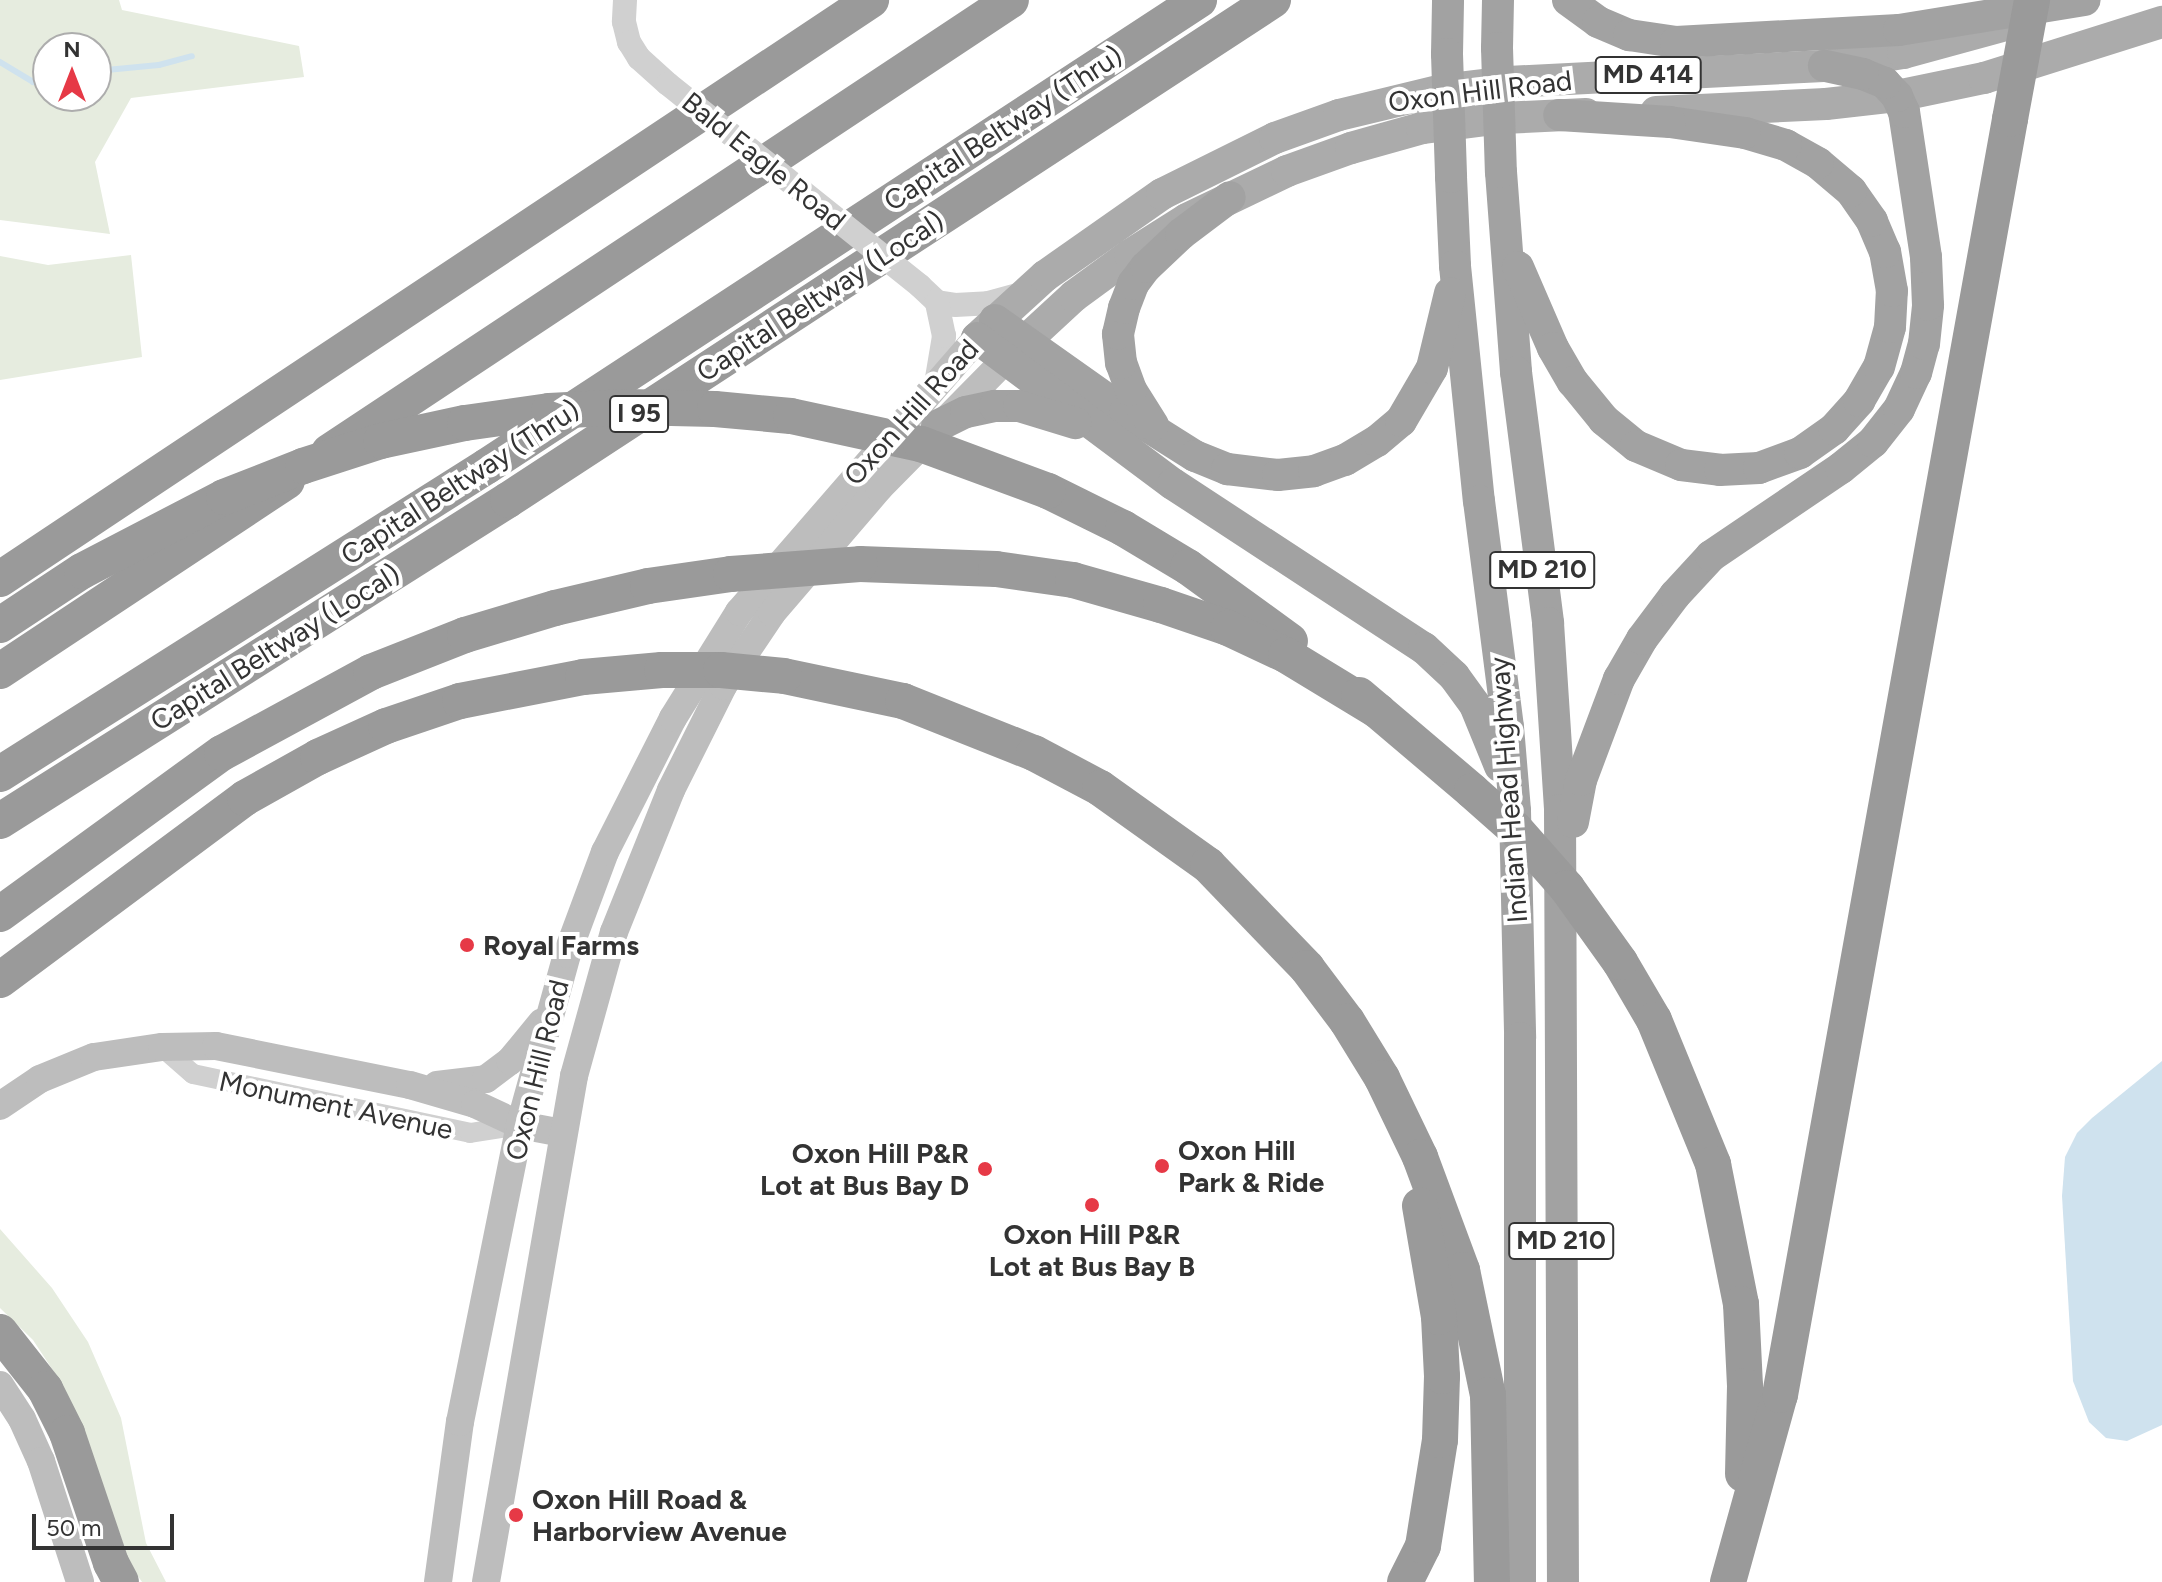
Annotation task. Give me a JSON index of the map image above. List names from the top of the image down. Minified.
{"streets":{"highway":["Capital Beltway (Thru)","Capital Beltway (Local)","I 95","MD 210","Indian Head Highway"],"main road":["MD 414","Oxon Hill Road","Monument Avenue"],"street":["Bald Eagle Road"]},"crossings":[["Oxon Hill Road","Monument Avenue"]],"places":["Royal Farms","Oxon Hill Park & Ride","Oxon Hill P&R Lot at Bus Bay D","Oxon Hill P&R Lot at Bus Bay B","Oxon Hill Road & Harborview Avenue"],"scale_bar":"50 m","north":"top"}
